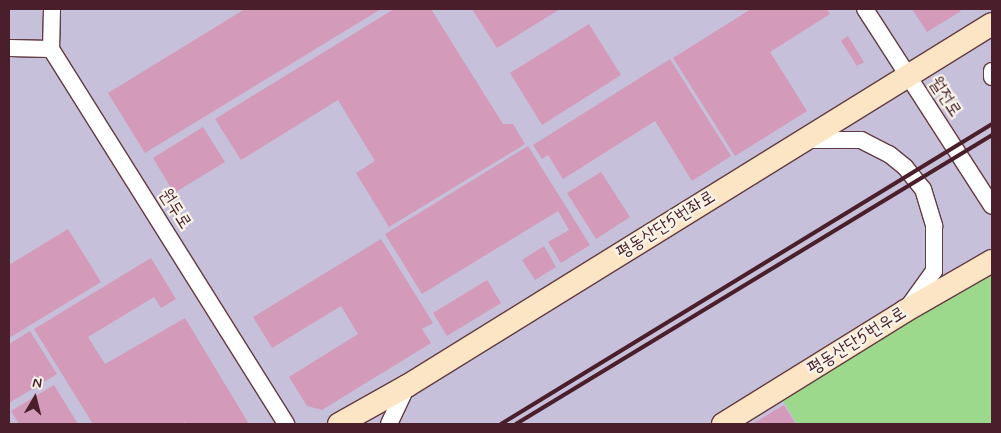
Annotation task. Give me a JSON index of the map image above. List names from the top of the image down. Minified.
{"streets":{"street":["월전로","원두로","평동산단5번좌로","평동산단5번우로"]},"crossings":[["월전로","평동산단5번좌로"]],"north":"top"}
